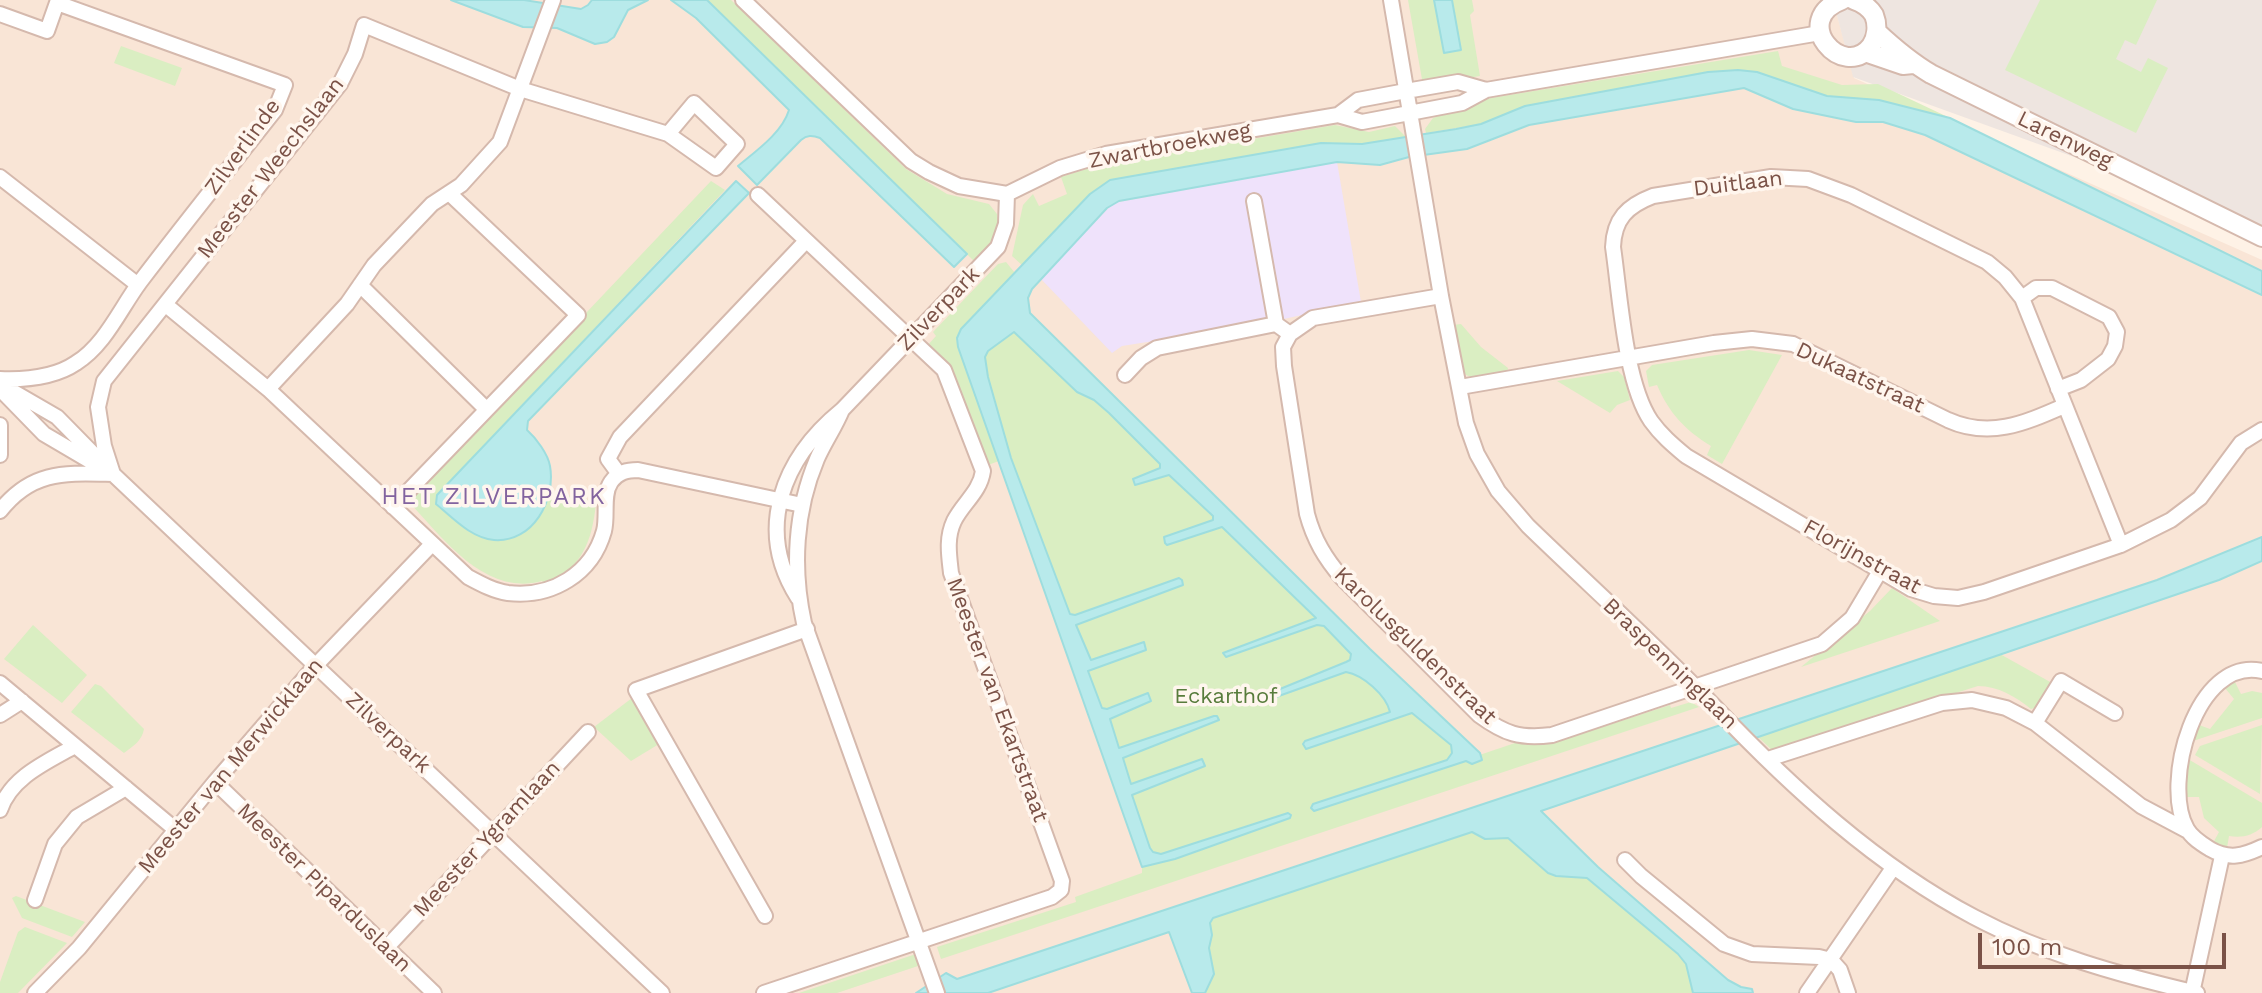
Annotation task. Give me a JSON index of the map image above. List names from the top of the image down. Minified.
{"streets":{"street":["Larenweg","Zwartbroekweg","Zilverlinde","Meester Weechslaan","Duitlaan","Zilverpark","Dukaatstraat","Florijnstraat","Karolusguldenstraat","Braspenninglaan","Meester van Ekartstraat","Meester van Merwicklaan","Meester Ygramlaan","Meester Piparduslaan"]},"crossings":[["Zwartbroekweg","Zilverpark"],["Zwartbroekweg","Braspenninglaan"],["Zilverlinde","Zilverpark"],["Duitlaan","Dukaatstraat"],["Duitlaan","Florijnstraat"],["Zilverpark","Meester van Ekartstraat"],["Zilverpark","Meester van Merwicklaan"],["Zilverpark","Meester Ygramlaan"],["Dukaatstraat","Florijnstraat"],["Dukaatstraat","Braspenninglaan"],["Florijnstraat","Karolusguldenstraat"],["Karolusguldenstraat","Braspenninglaan"],["Meester van Merwicklaan","Meester Piparduslaan"],["Meester Ygramlaan","Meester Piparduslaan"]],"districts":["HET ZILVERPARK"],"parks":["Eckarthof"],"scale_bar":"100 m"}
